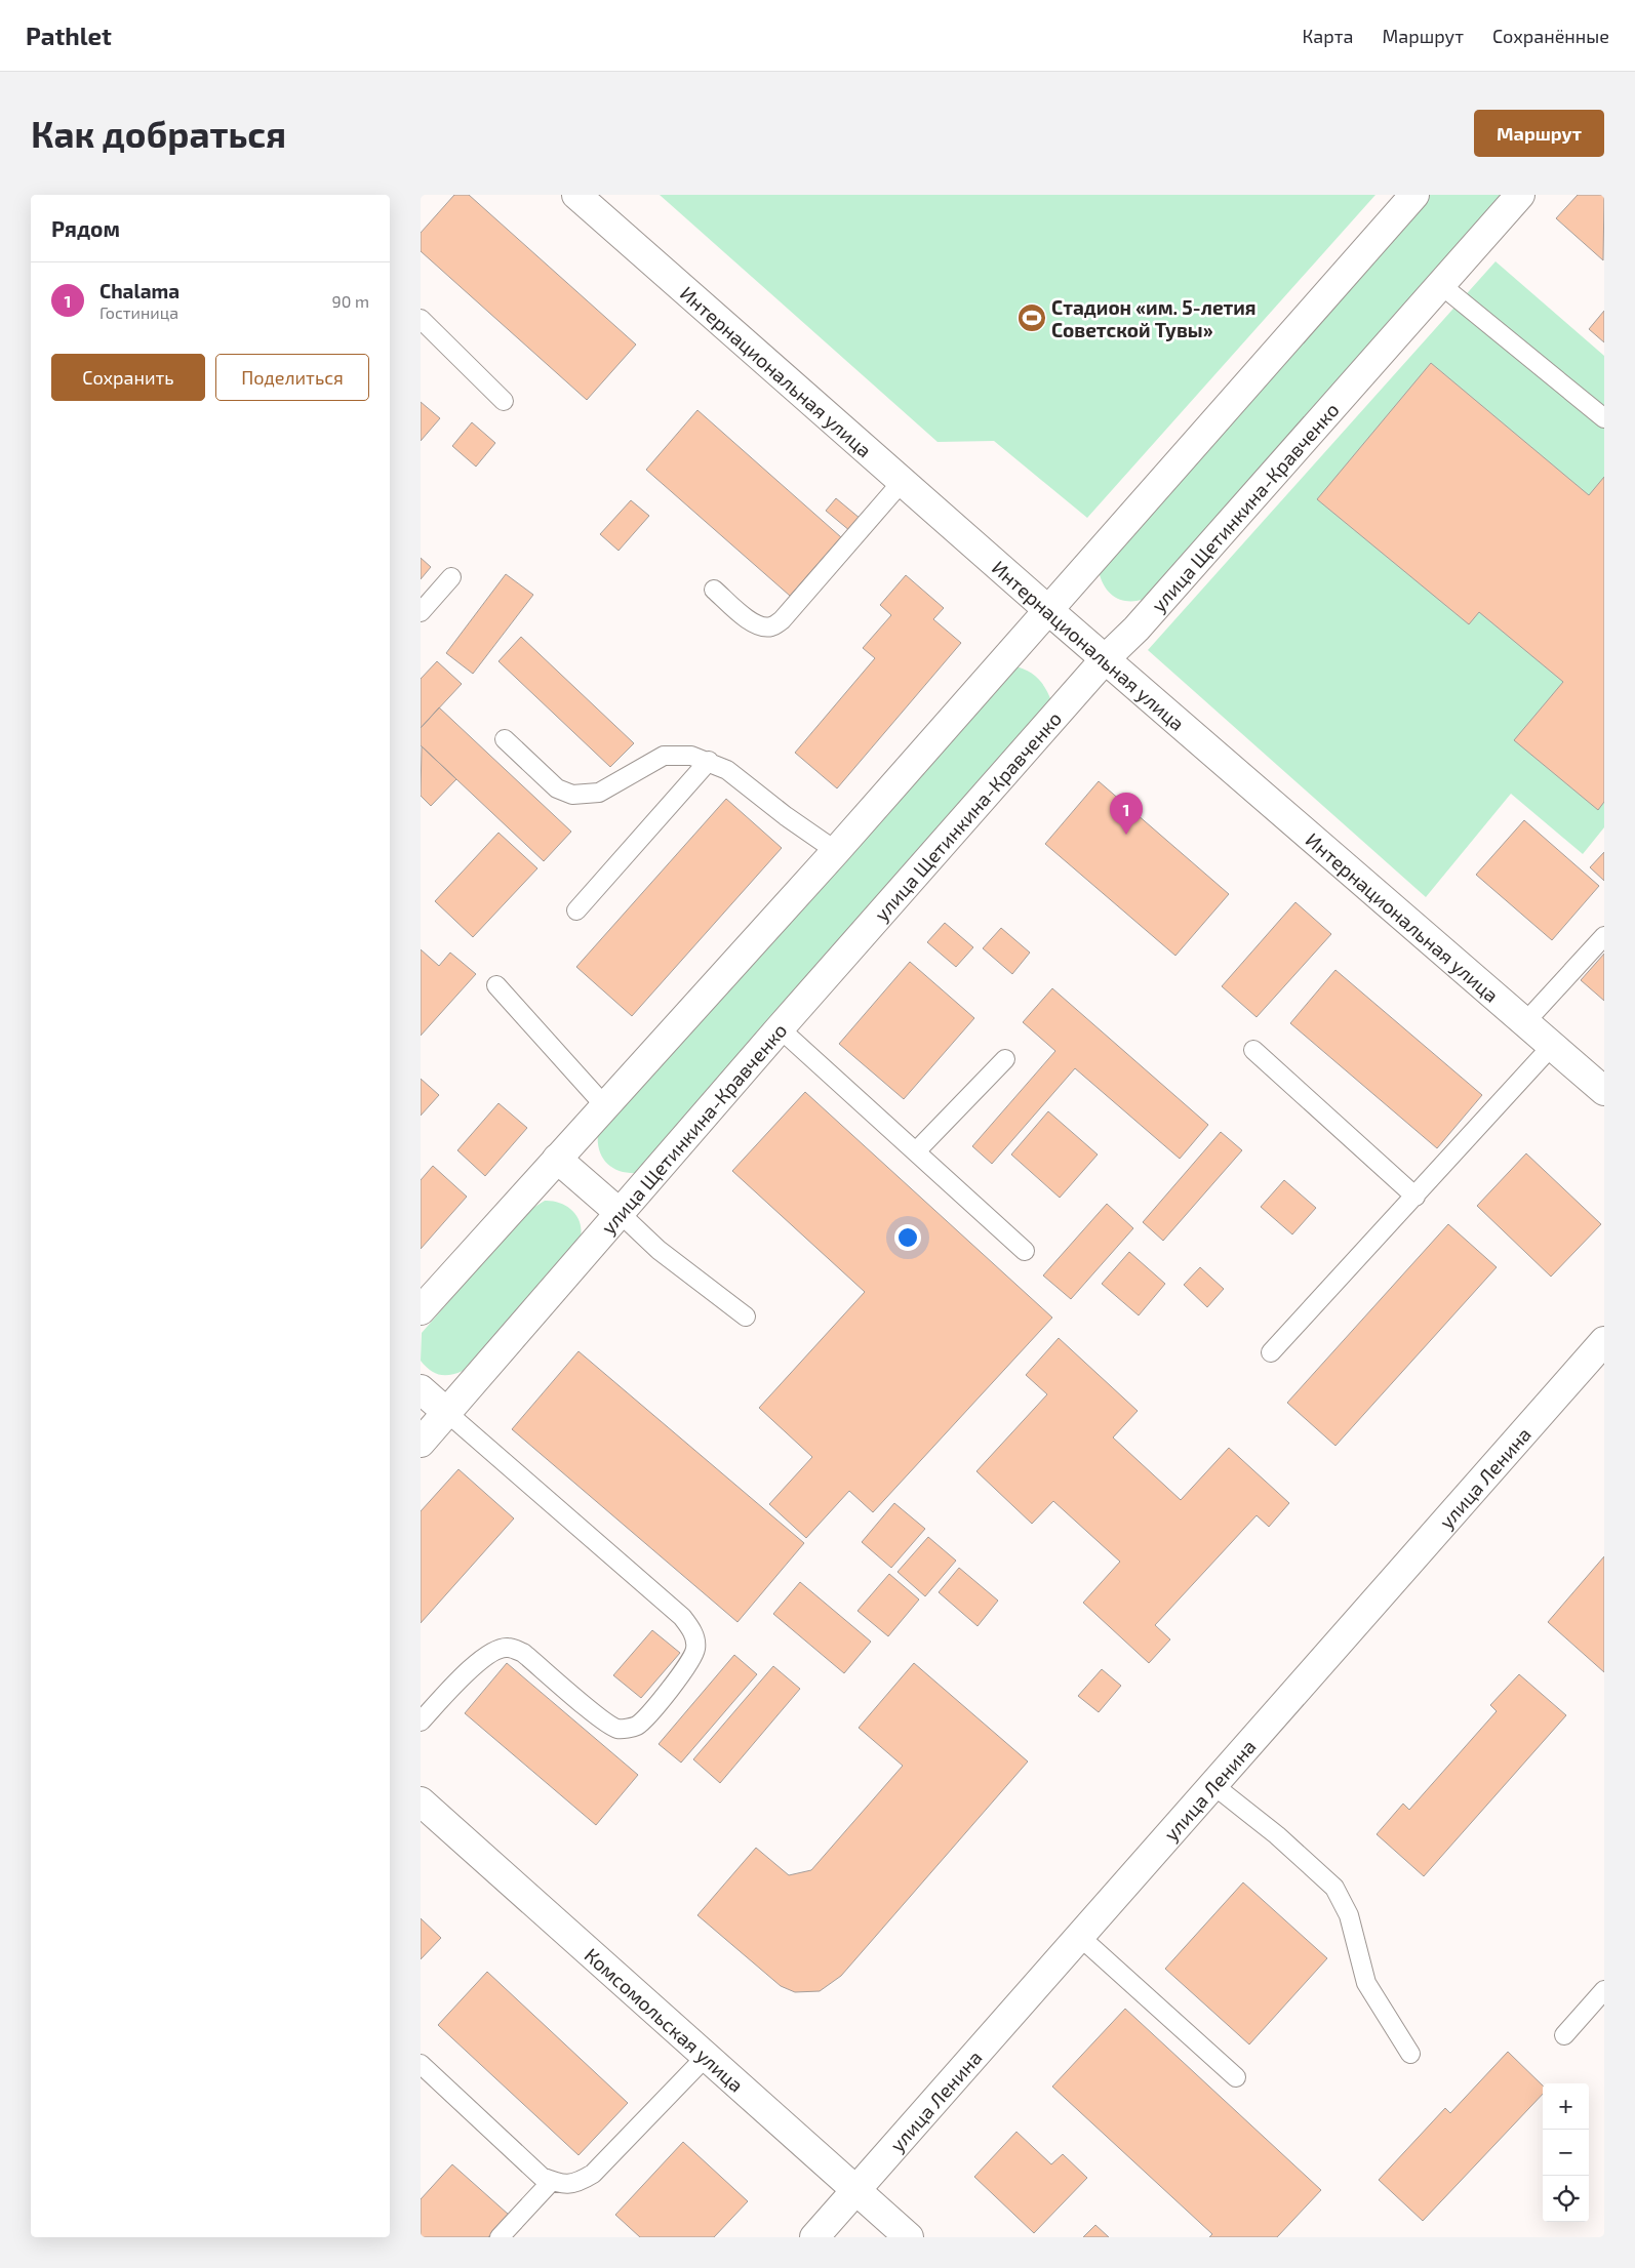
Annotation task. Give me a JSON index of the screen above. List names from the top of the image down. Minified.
{"streets":{"street":["Интернациональная улица","улица Щетинкина-Кравченко","улица Ленина","Комсомольская улица"]},"crossings":[["Интернациональная улица","улица Щетинкина-Кравченко"],["улица Ленина","Комсомольская улица"]],"places":{"sports":["Стадион «им. 5-летия Советской Тувы»"]},"page":{"header":"Pathlet","nav":["Карта","Маршрут","Сохранённые"],"buttons":["Маршрут",["Сохранить","Поделиться"]],"title":"Как добраться","heading":"Рядом","list":[{"mark":"1","name":"Chalama","note":"Гостиница","value":"90 m"}],"pins":"1","map_buttons":["+","−"]}}
